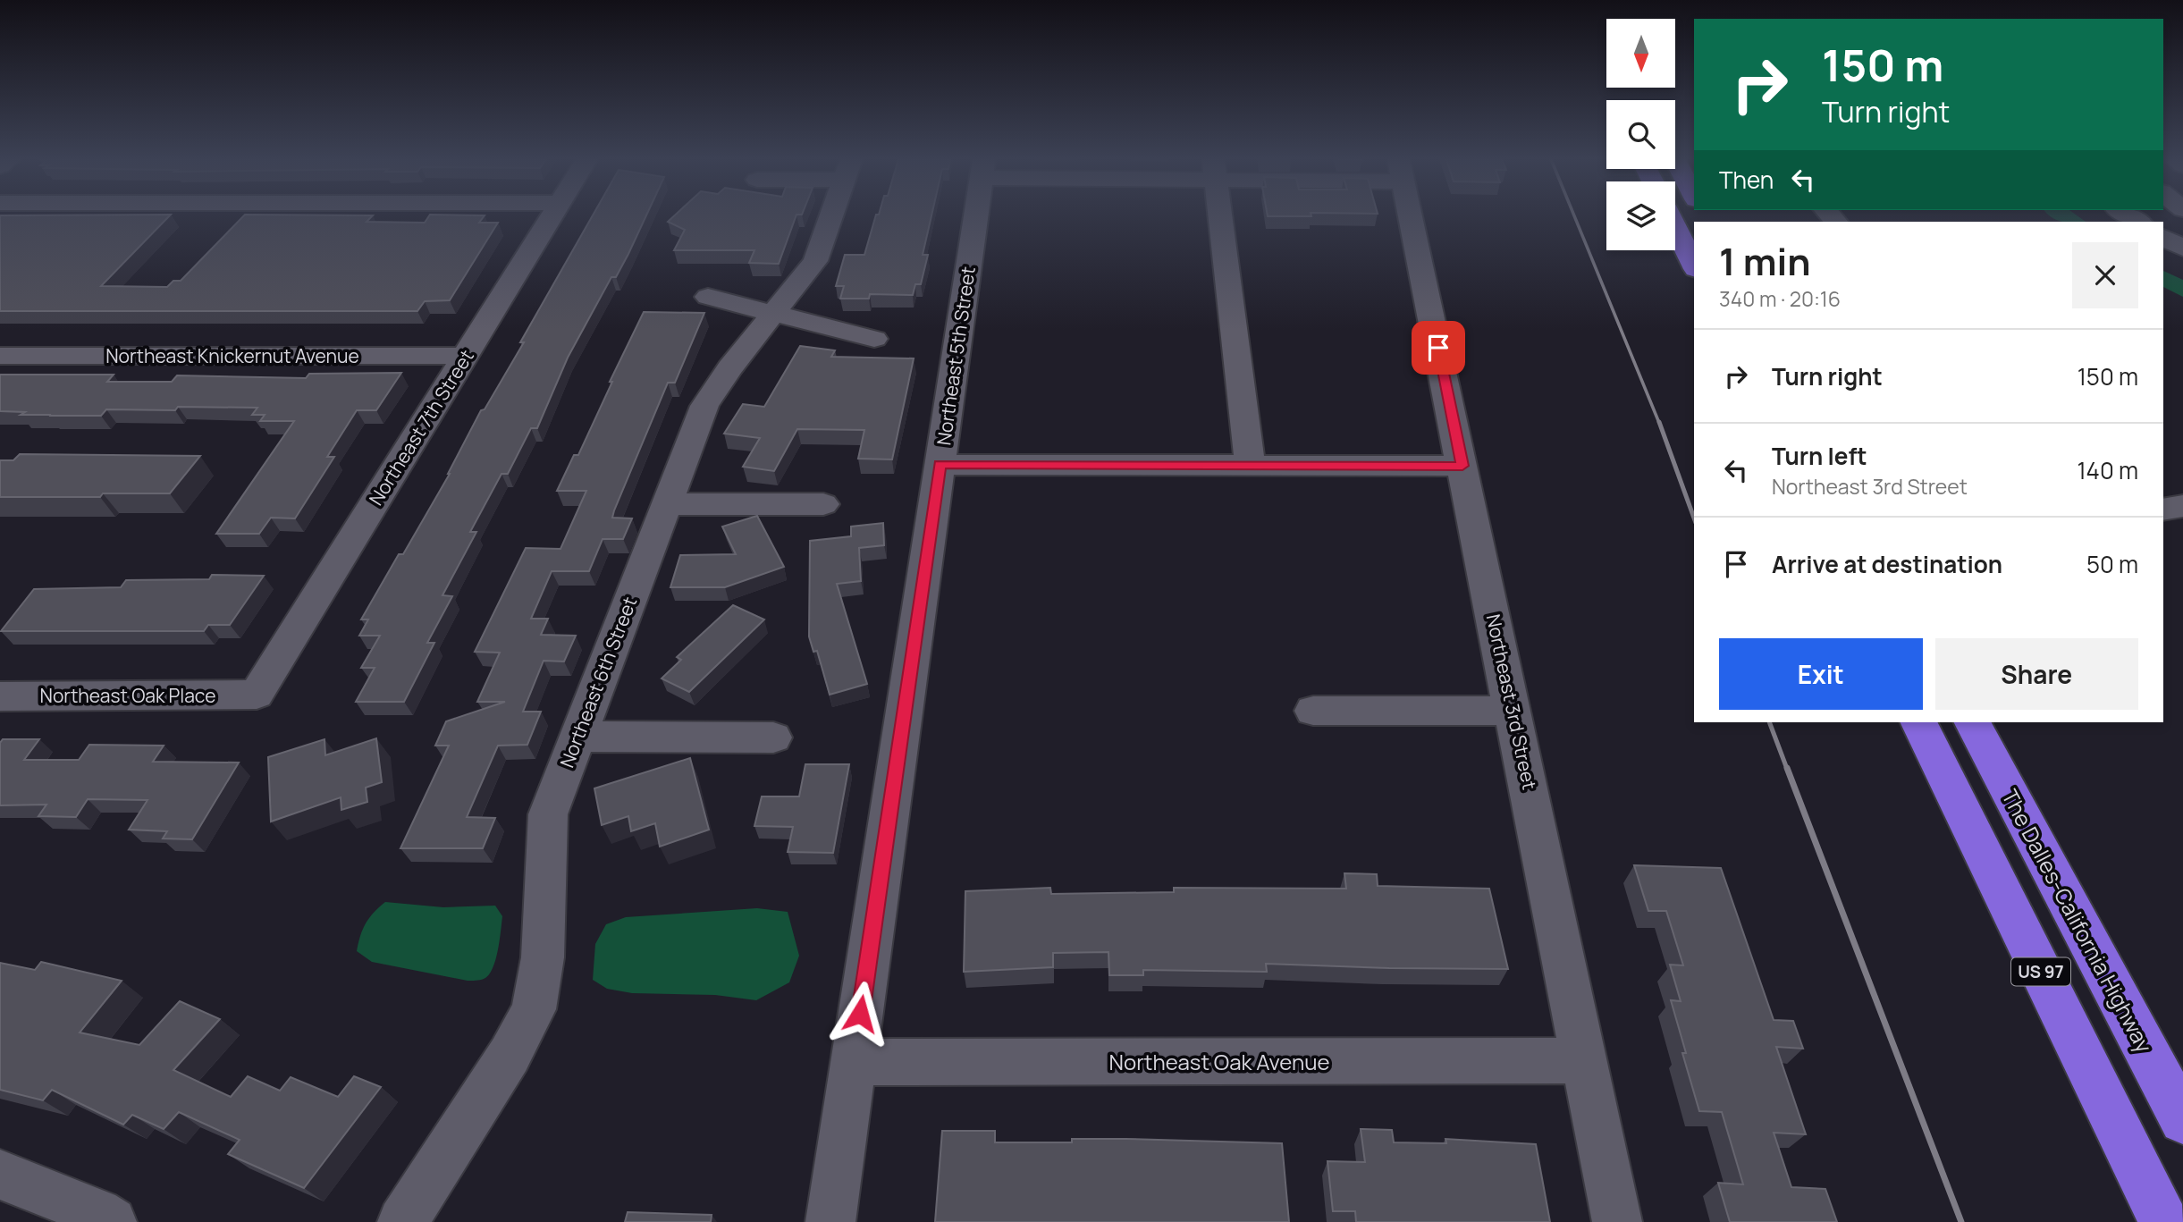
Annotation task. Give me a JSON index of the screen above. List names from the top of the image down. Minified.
{"streets":{"highway":["The Dalles-California Highway","US 97"],"street":["Northeast Knickernut Avenue","Northeast 5th Street","Northeast 7th Street","Northeast 6th Street","Northeast Oak Place","Northeast 3rd Street","Northeast Oak Avenue"]},"crossings":[["Northeast Knickernut Avenue","Northeast 7th Street"],["Northeast 5th Street","Northeast Oak Avenue"],["Northeast 7th Street","Northeast Oak Place"],["Northeast 3rd Street","Northeast Oak Avenue"]],"north":"bottom","page":{"turn":["150 m","Turn right"],"then":"Then","heading":["1 min","340 m · 20:16"],"list":[{"name":"Turn right","value":"150 m"},{"name":"Turn left","note":"Northeast 3rd Street","value":"140 m"},{"name":"Arrive at destination","value":"50 m"}],"buttons":["Exit","Share"]}}
